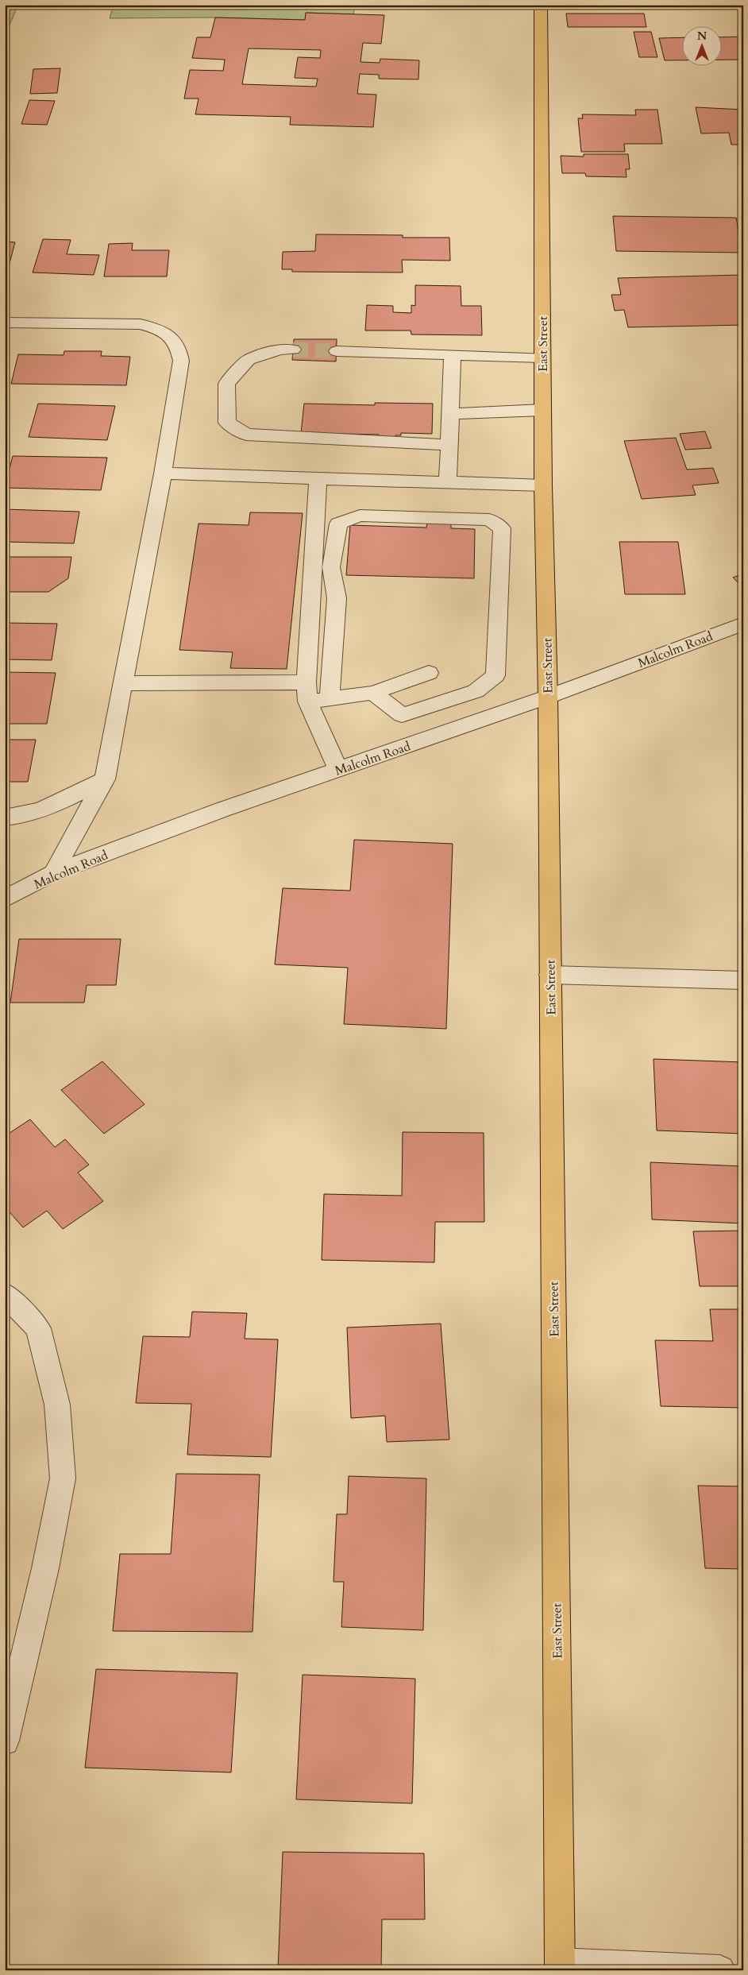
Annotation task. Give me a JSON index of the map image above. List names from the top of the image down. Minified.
{"streets":{"main road":["East Street"],"street":["Malcolm Road"]},"crossings":[["East Street","Malcolm Road"]],"north":"top"}
